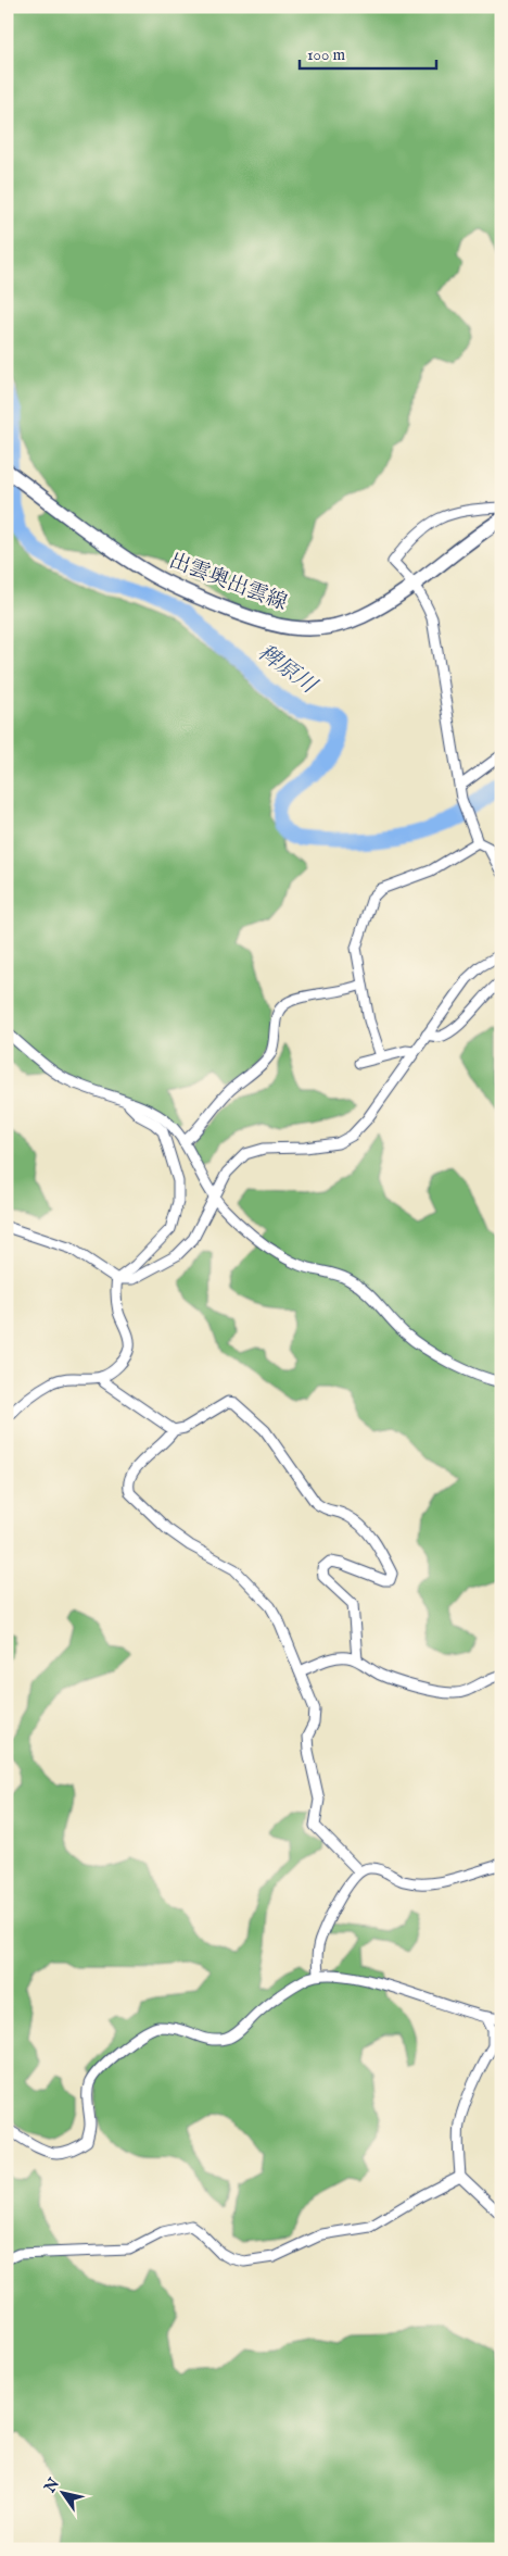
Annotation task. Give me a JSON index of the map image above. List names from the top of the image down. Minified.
{"streets":{"main road":["出雲奥出雲線"]},"water":["稗原川"],"scale_bar":"100 m","north":"top left"}
